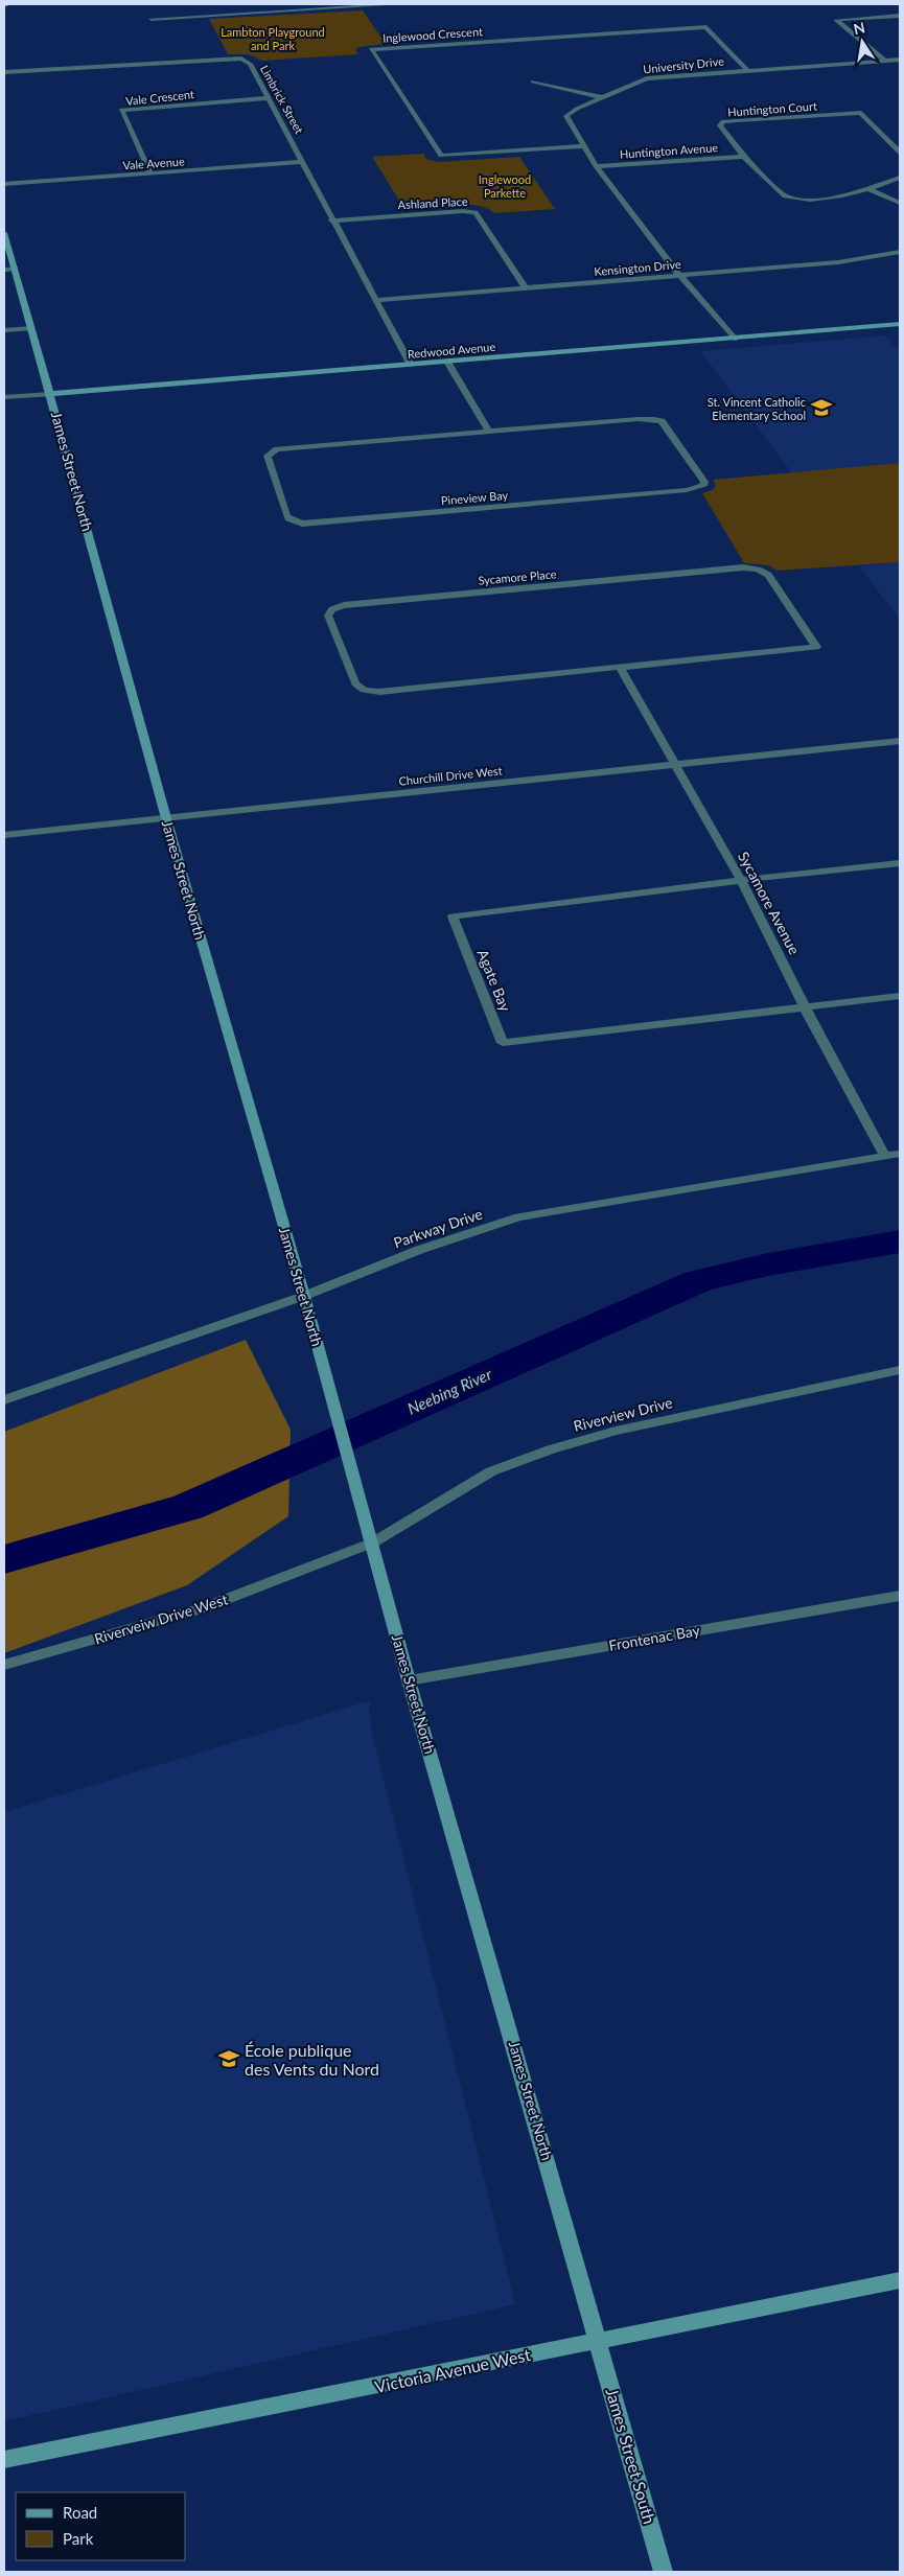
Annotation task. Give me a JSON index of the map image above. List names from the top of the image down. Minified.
{"streets":{"street":["Inglewood Crescent","University Drive","Vale Crescent","Limbrick Street","Huntington Court","Huntington Avenue","Vale Avenue","Ashland Place","Kensington Drive","Redwood Avenue","James Street North","Pineview Bay","Sycamore Place","Churchill Drive West","Sycamore Avenue","Agate Bay","Parkway Drive","Riverview Drive","Riverveiw Drive West","Frontenac Bay","Victoria Avenue West","James Street South"]},"crossings":[["Inglewood Crescent","University Drive"],["University Drive","Huntington Avenue"],["University Drive","Kensington Drive"],["University Drive","Redwood Avenue"],["Vale Crescent","Limbrick Street"],["Vale Crescent","Vale Avenue"],["Limbrick Street","Vale Avenue"],["Limbrick Street","Ashland Place"],["Limbrick Street","Kensington Drive"],["Limbrick Street","Redwood Avenue"],["Huntington Court","Huntington Avenue"],["Ashland Place","Kensington Drive"],["Redwood Avenue","James Street North"],["James Street North","Churchill Drive West"],["James Street North","Parkway Drive"],["James Street North","Riverview Drive"],["James Street North","Riverveiw Drive West"],["James Street North","Frontenac Bay"],["James Street North","Victoria Avenue West"],["James Street North","James Street South"],["Sycamore Place","Sycamore Avenue"],["Churchill Drive West","Sycamore Avenue"],["Sycamore Avenue","Agate Bay"],["Sycamore Avenue","Parkway Drive"],["Riverview Drive","Riverveiw Drive West"],["Victoria Avenue West","James Street South"]],"water":["Neebing River"],"parks":["Lambton Playground and Park","Inglewood Parkette"],"places":{"school or university":["St. Vincent Catholic Elementary School","École publique des Vents du Nord"]},"legend":["Road","Park"],"north":"top"}
